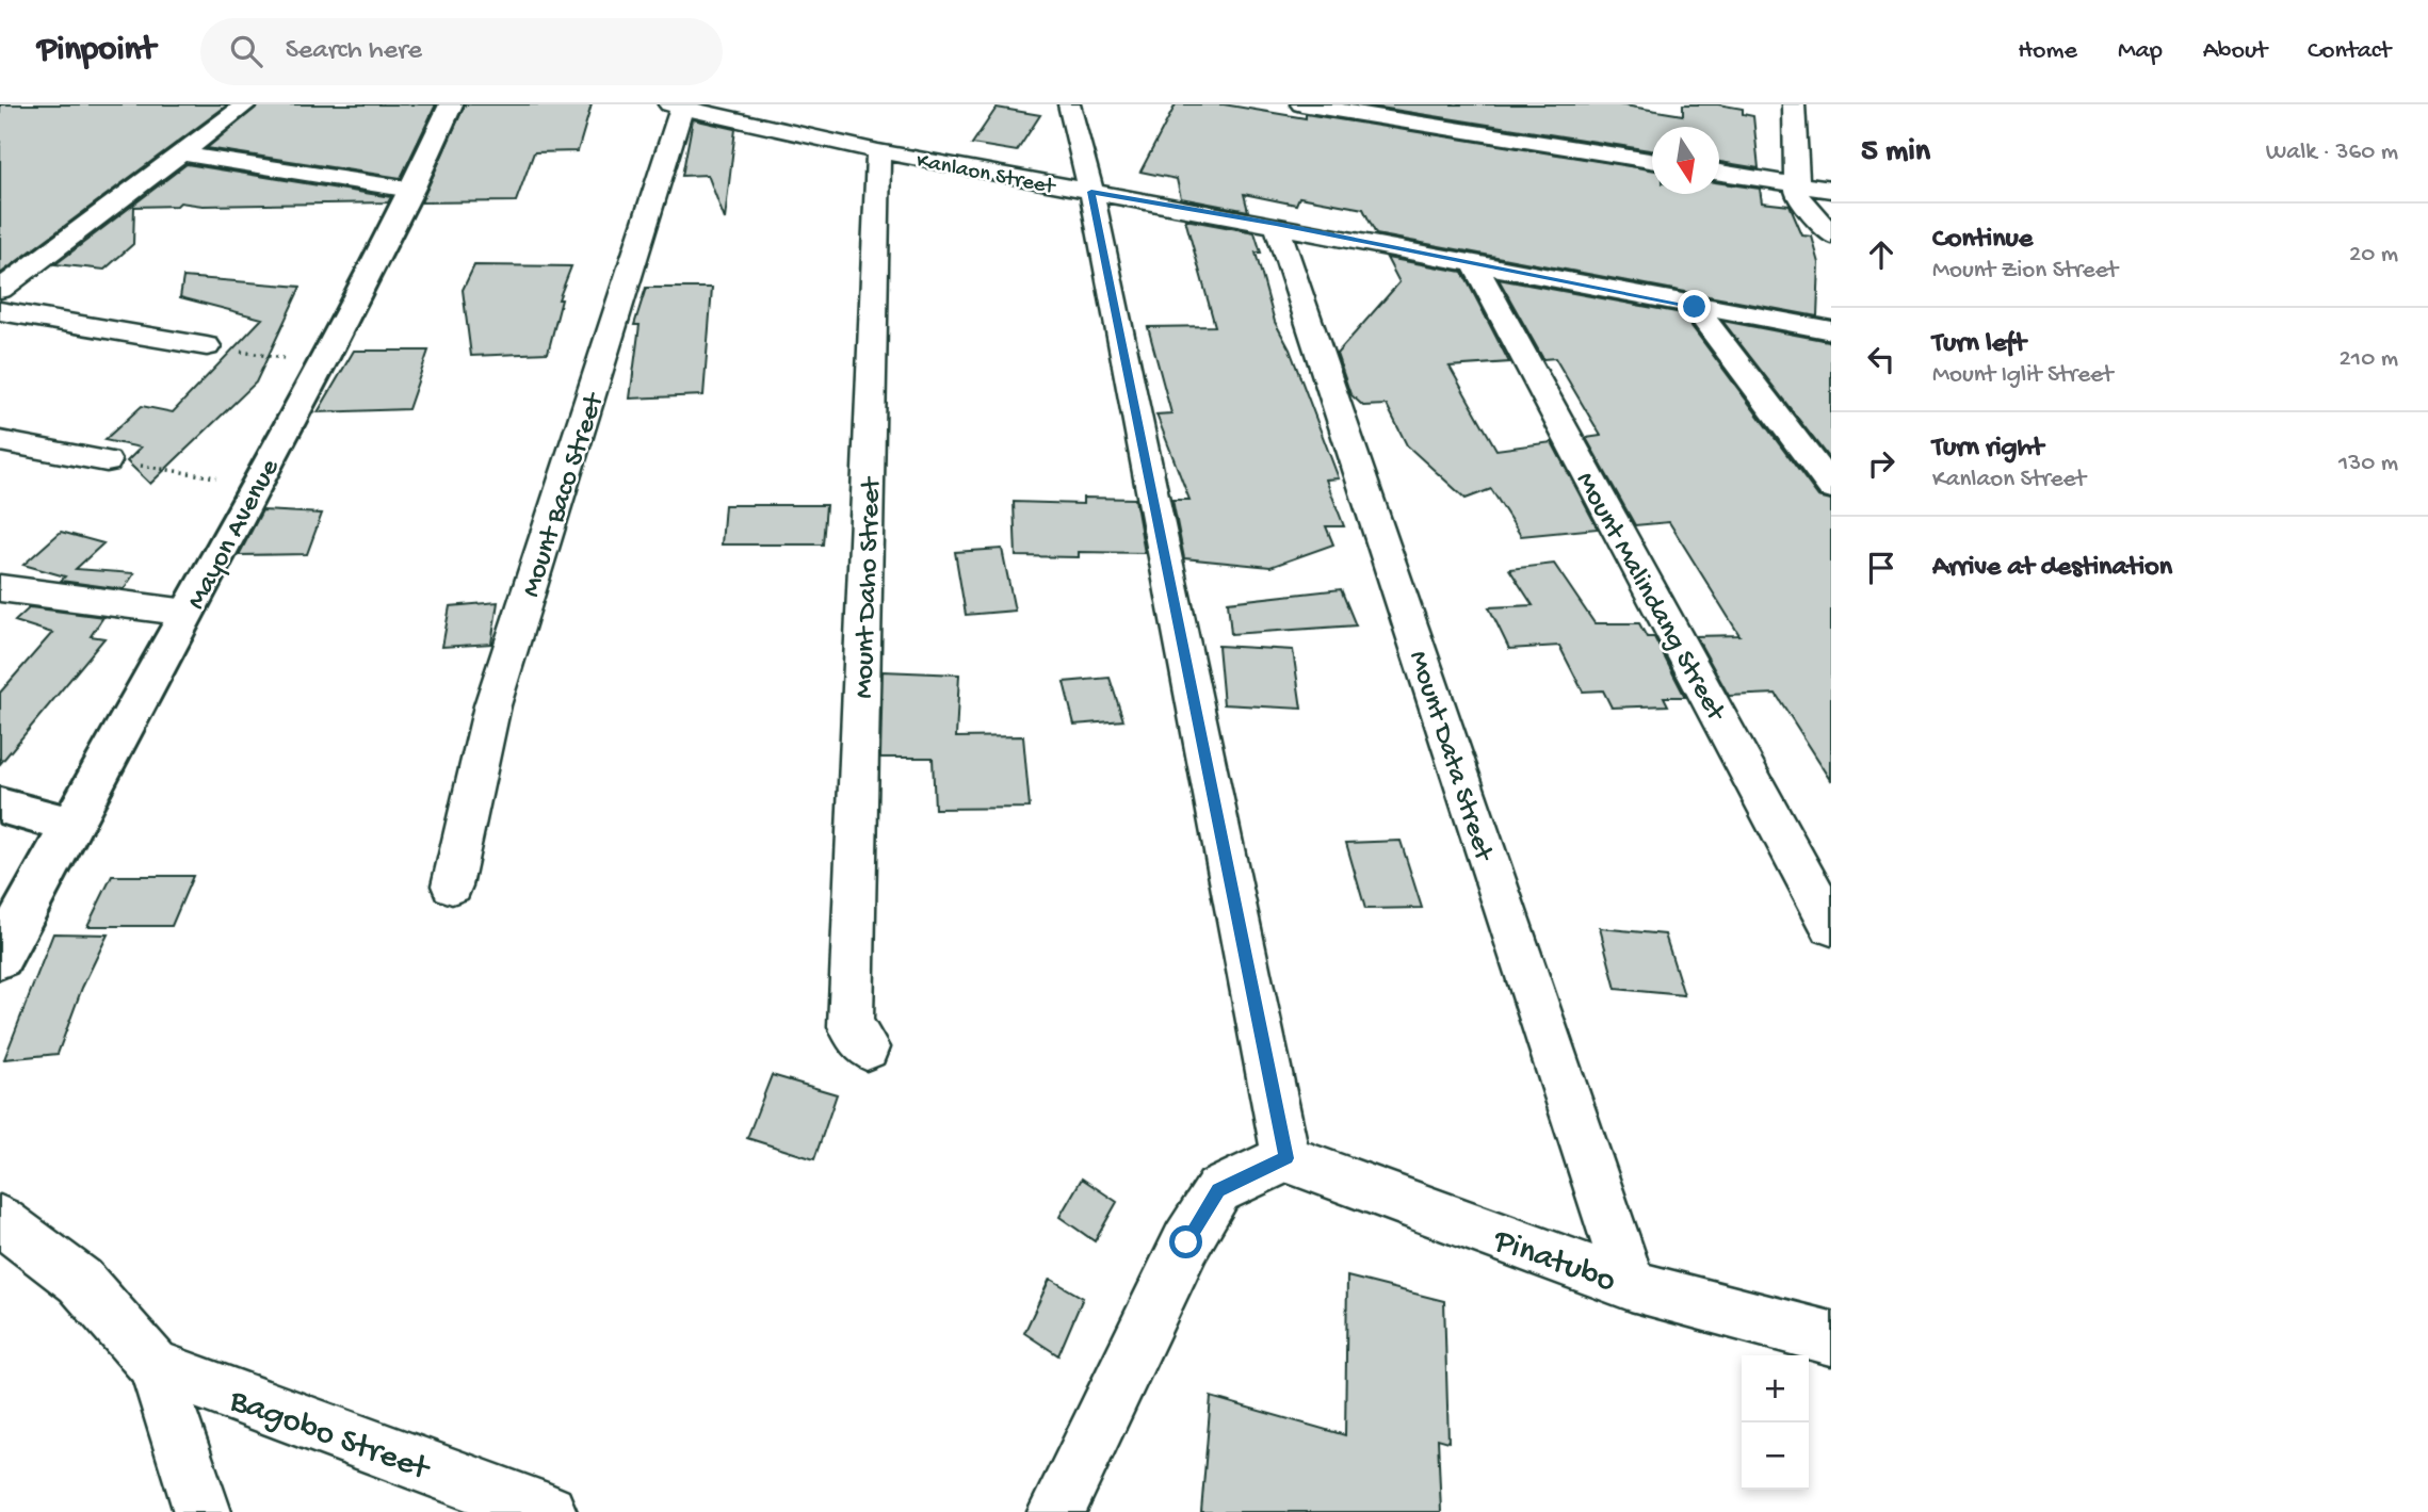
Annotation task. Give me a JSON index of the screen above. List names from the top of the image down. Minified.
{"streets":{"main road":["Mayon Avenue"],"street":["Kanlaon Street","Mount Baco Street","Mount Daho Street","Mount Malindang Street","Mount Data Street","Pinatubo","Bagobo Street"]},"crossings":[["Kanlaon Street","Mount Baco Street"],["Kanlaon Street","Mount Daho Street"],["Kanlaon Street","Mount Malindang Street"],["Kanlaon Street","Mount Data Street"],["Mount Data Street","Pinatubo"]],"north":"bottom","page":{"header":"Pinpoint","search":"Search here","nav":["Home","Map","About","Contact"],"heading":["5 min","Walk · 360 m"],"list":[["Continue","Mount Zion Street","20 m"],["Turn left","Mount Iglit Street","210 m"],["Turn right","Kanlaon Street","130 m"],"Arrive at destination"],"map_buttons":["+","−"]}}
